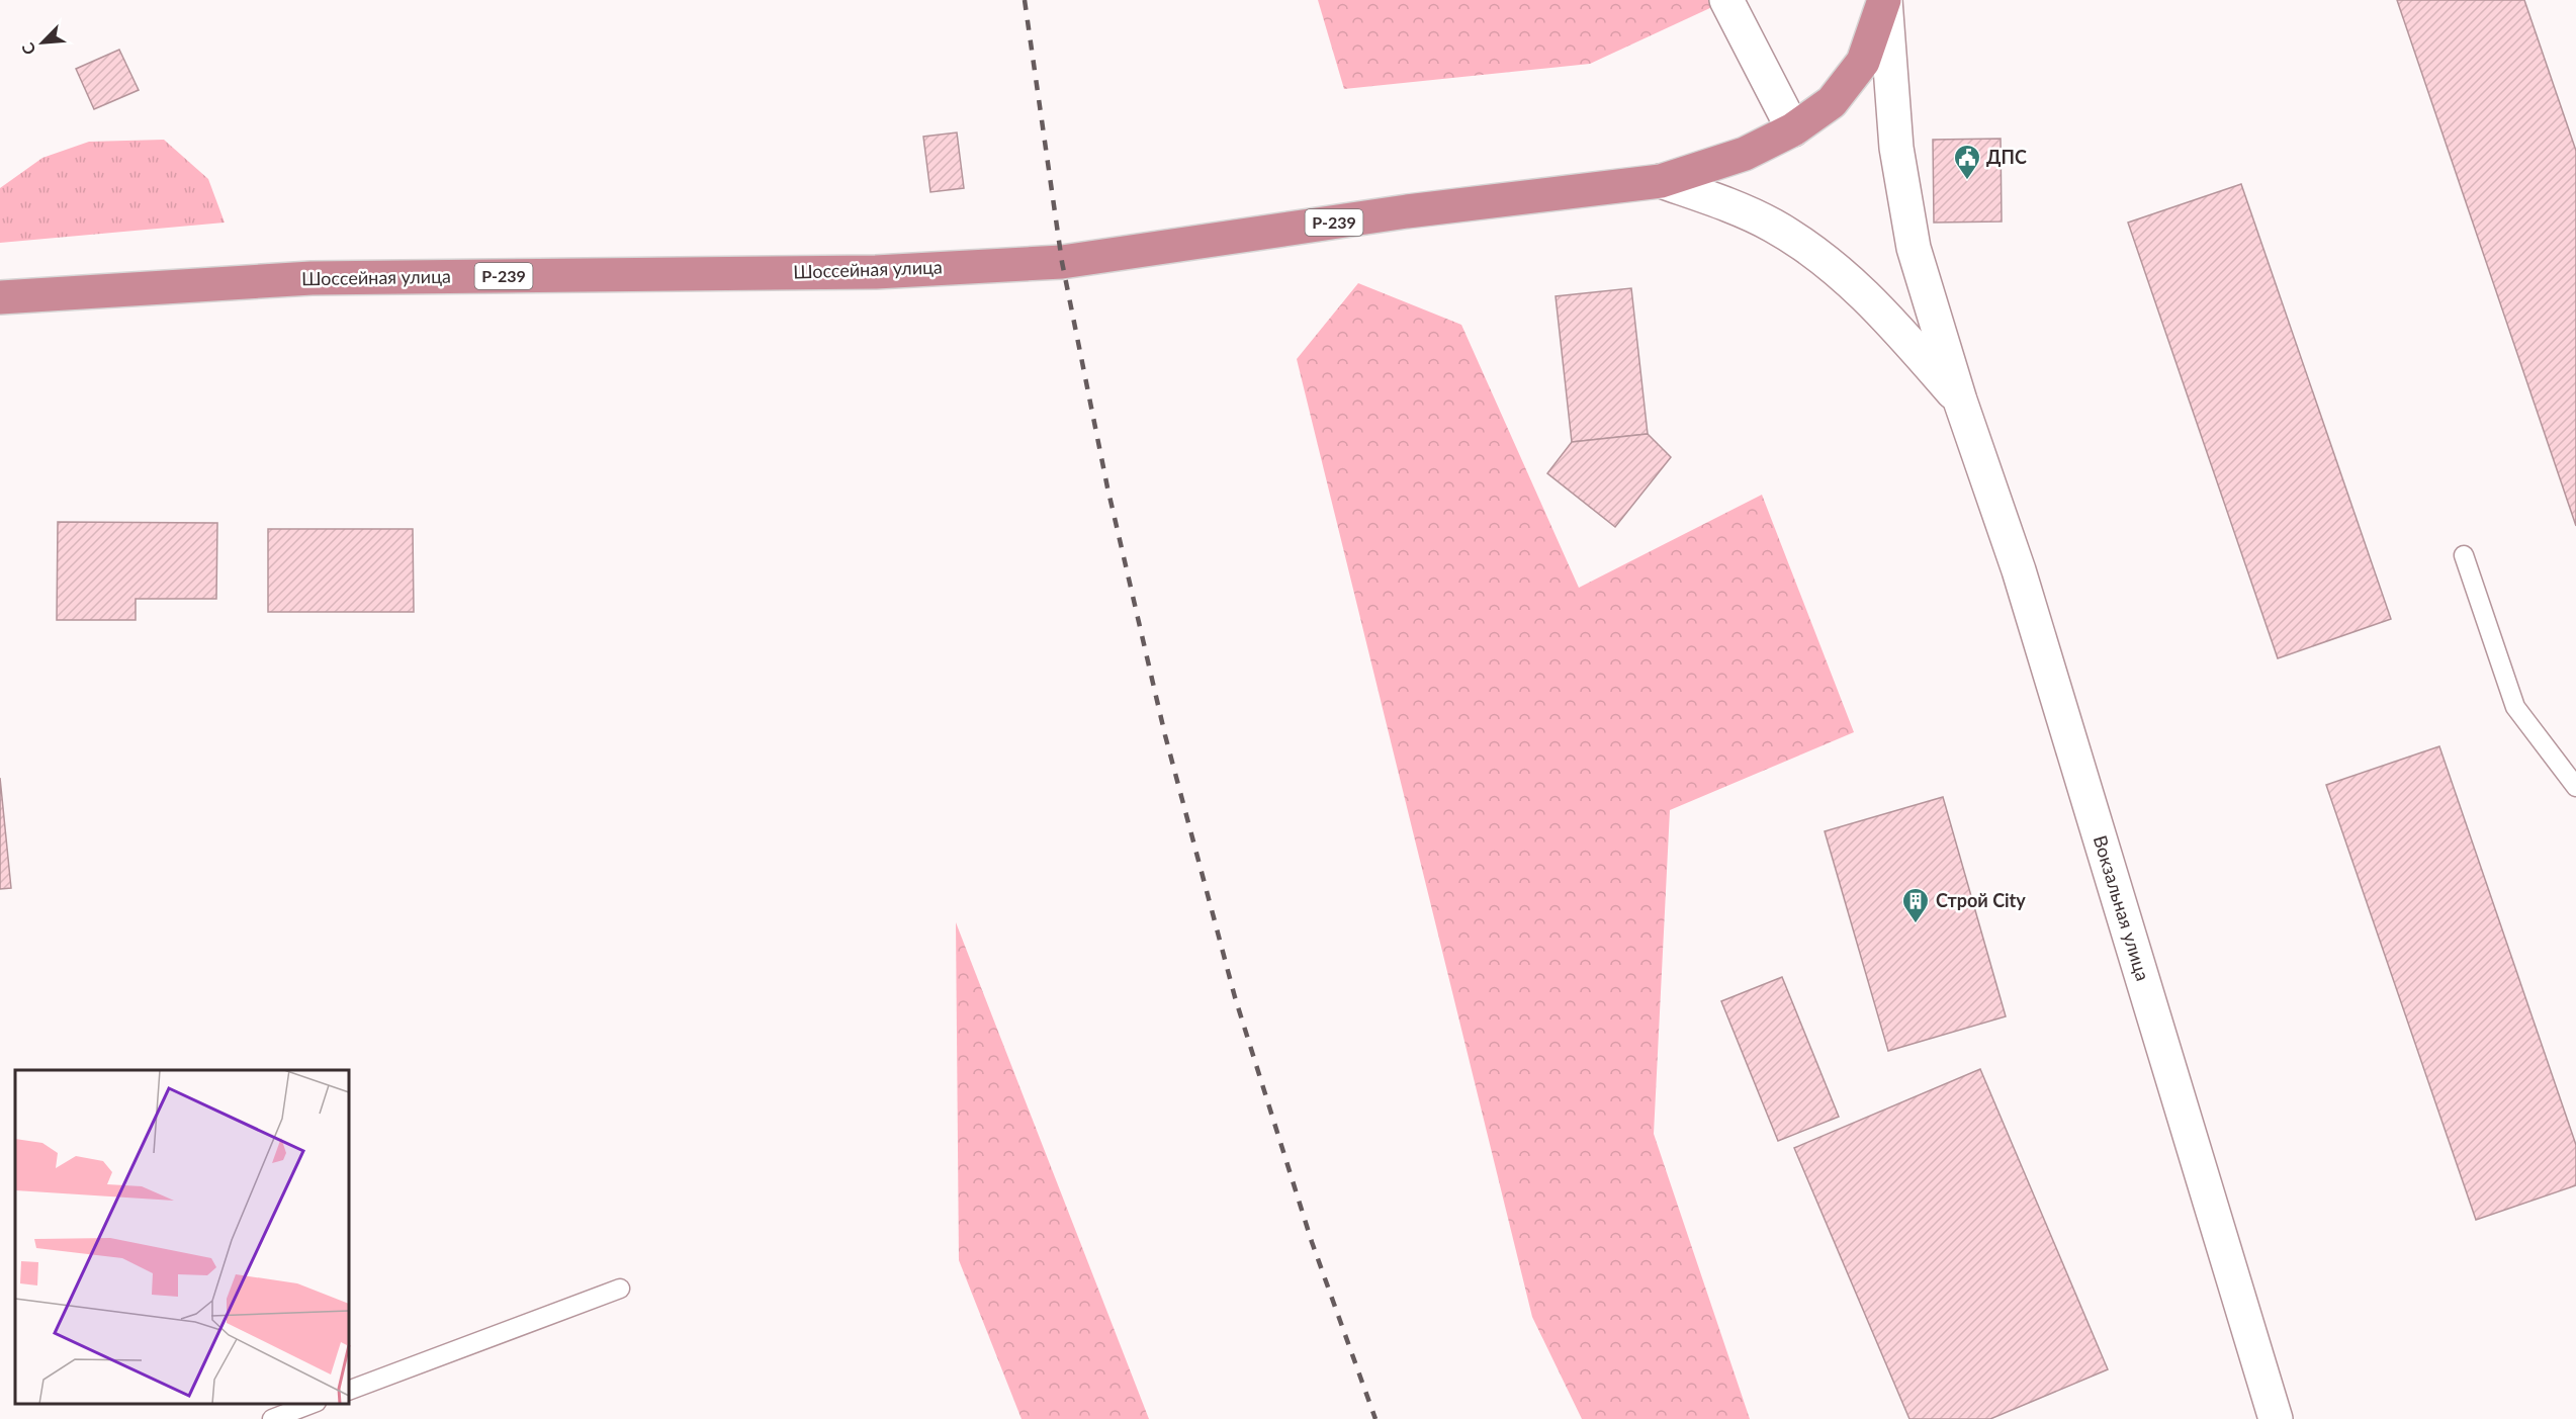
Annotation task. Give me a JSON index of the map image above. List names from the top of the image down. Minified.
{"streets":{"highway":["Р-239","Шоссейная улица"],"street":["Вокзальная улица"]},"crossings":[["Р-239","Шоссейная улица"],["Р-239","Вокзальная улица"]],"places":{"public building":["ДПС"],"building":["Строй City"]},"north":"bottom left"}
